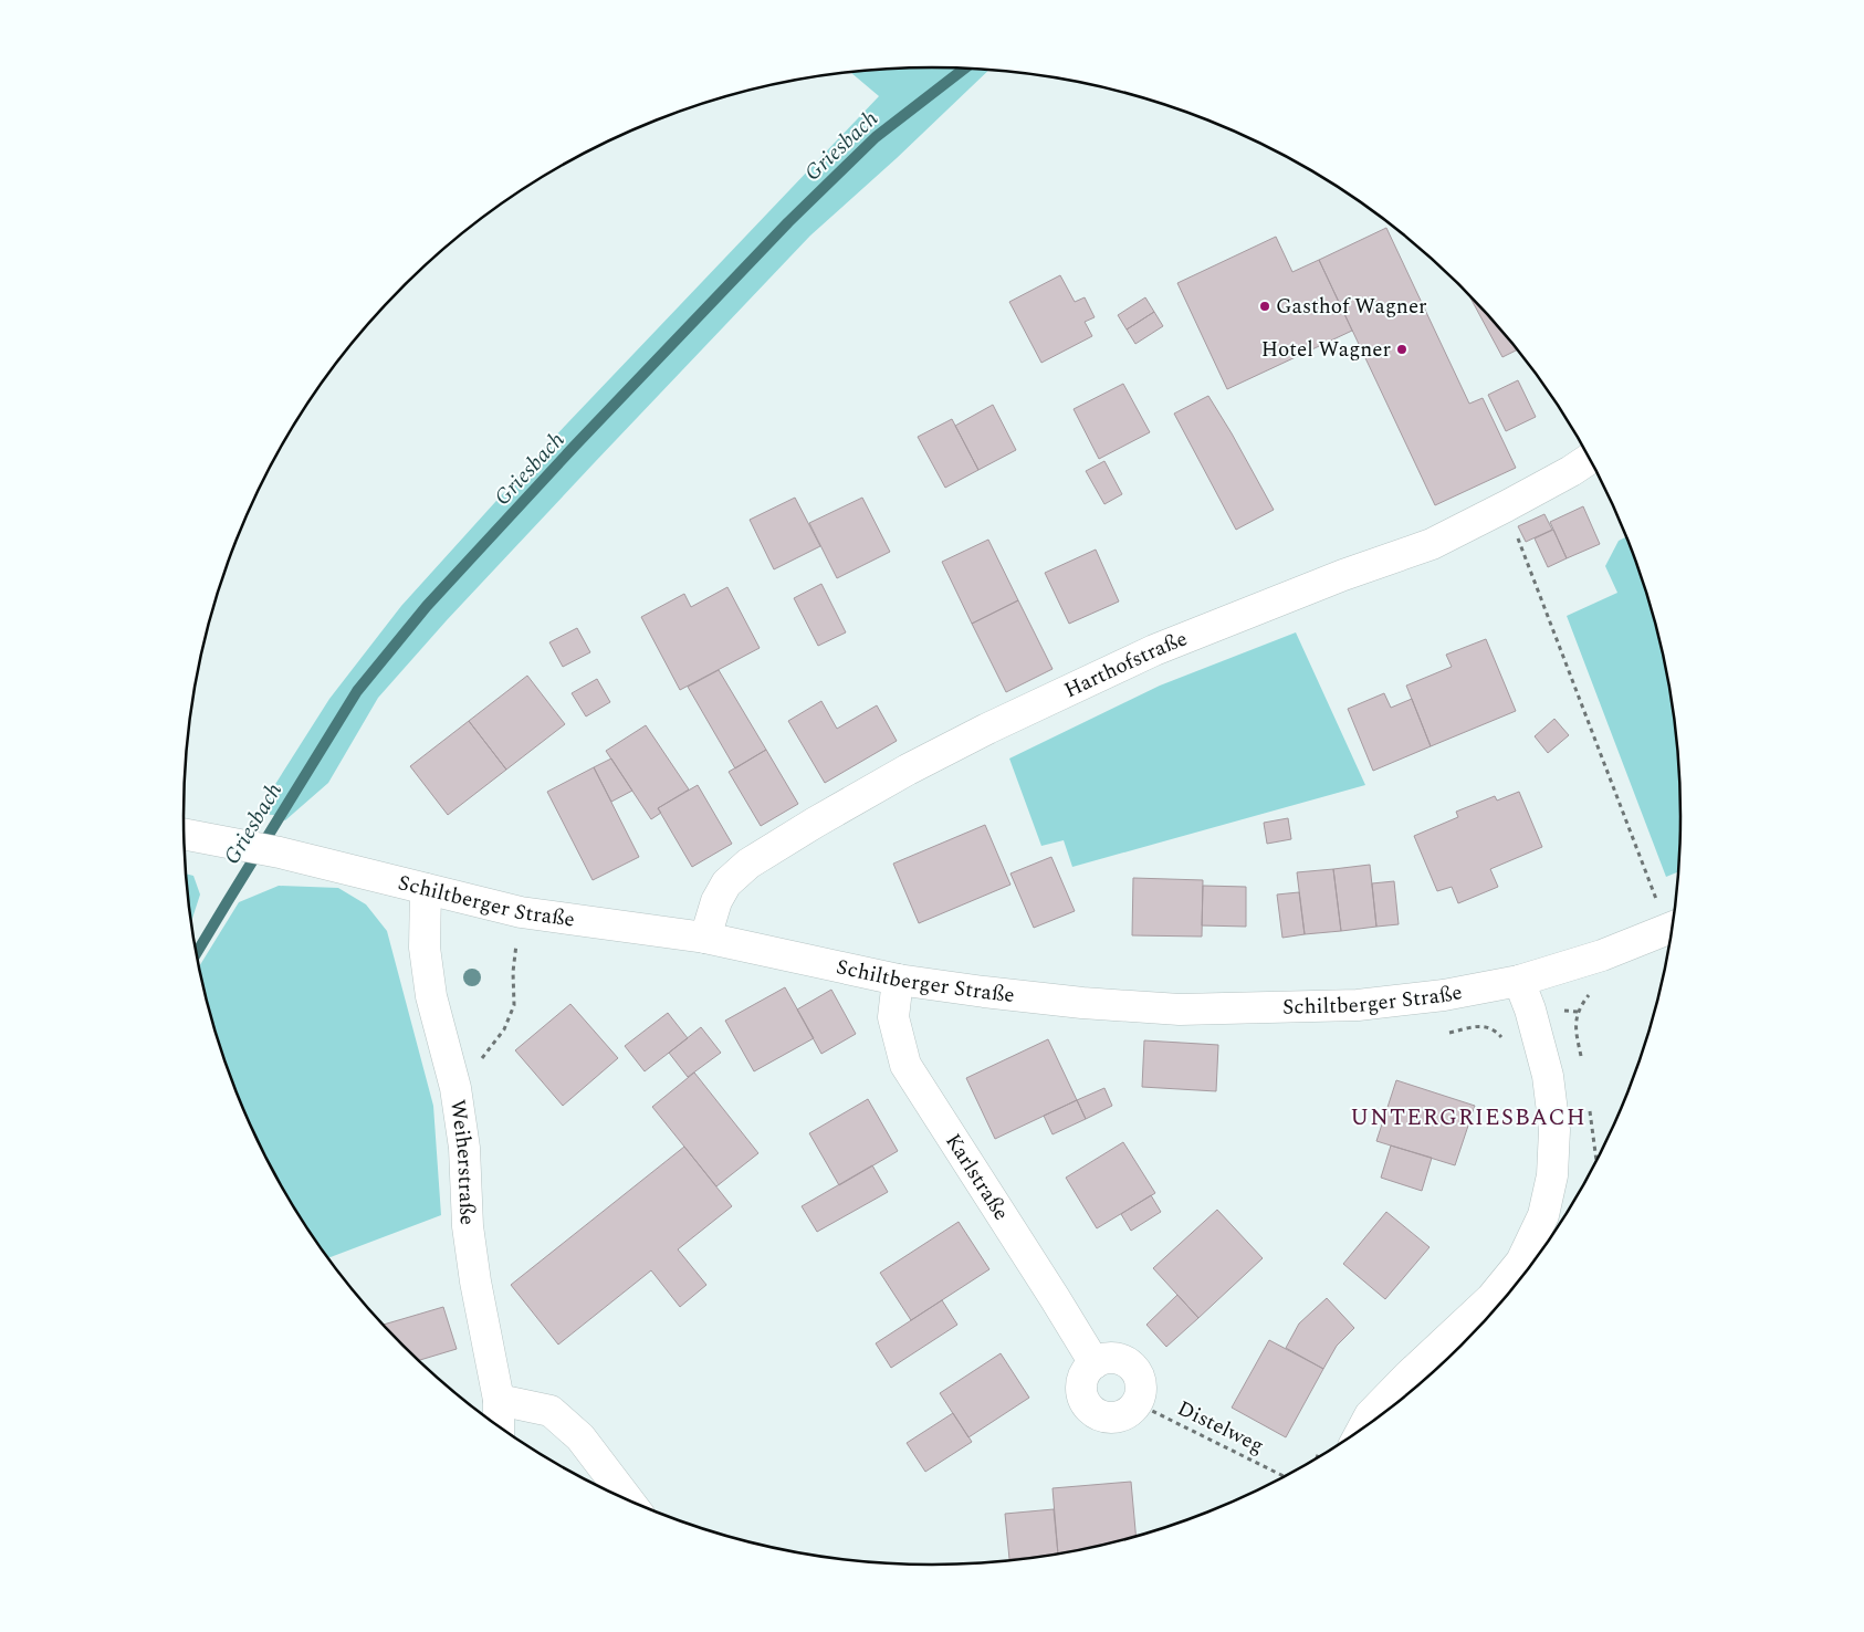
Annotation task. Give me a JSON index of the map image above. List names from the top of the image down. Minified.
{"streets":{"street":["Harthofstraße","Schiltberger Straße","Weiherstraße","Karlstraße"],"path":["Distelweg"]},"crossings":[["Harthofstraße","Schiltberger Straße"],["Schiltberger Straße","Weiherstraße"],["Schiltberger Straße","Karlstraße"],["Karlstraße","Distelweg"]],"districts":["UNTERGRIESBACH"],"water":["Griesbach"],"places":["Gasthof Wagner","Hotel Wagner"]}
